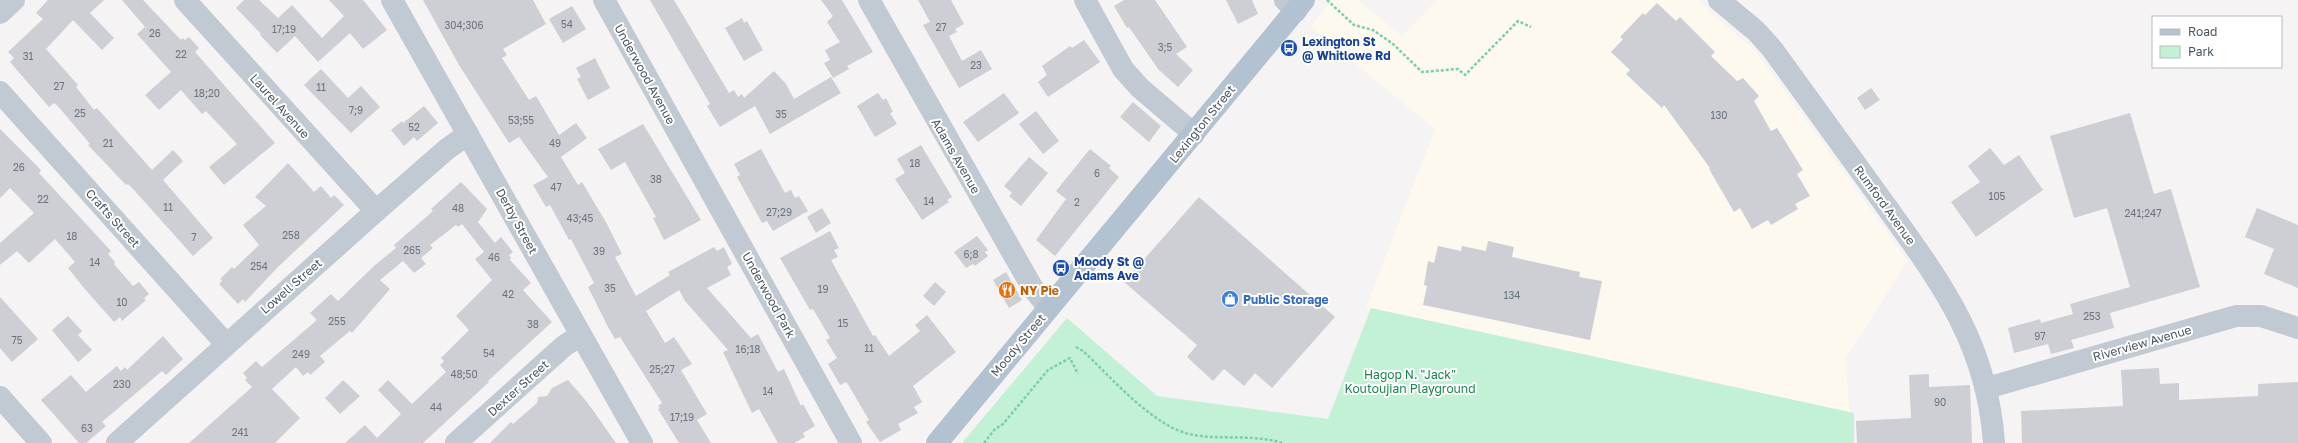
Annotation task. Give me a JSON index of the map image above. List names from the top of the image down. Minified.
{"streets":{"main road":["Lexington Street","Moody Street"],"street":["Underwood Avenue","Laurel Avenue","Adams Avenue","Rumford Avenue","Crafts Street","Derby Street","Lowell Street","Underwood Park","Riverview Avenue","Dexter Street"]},"crossings":[["Underwood Avenue","Underwood Park"],["Laurel Avenue","Lowell Street"],["Lexington Street","Moody Street"],["Adams Avenue","Moody Street"],["Rumford Avenue","Riverview Avenue"],["Crafts Street","Lowell Street"],["Derby Street","Lowell Street"],["Derby Street","Dexter Street"]],"parks":["Hagop N. \"Jack\" Koutoujian Playground"],"places":{"bus stop":["Lexington St @ Whitlowe Rd","Moody St @ Adams Ave"],"restaurant":["NY Pie"],"shop":["Public Storage"]},"house_numbers":["54","304;306","27","17;19","26","3;5","22","31","23","27","11","18;20","7;9","25","35","130","53;55","52","21","49","18","26","6","38","47","105","22","14","2","11","48","27;29","241;247","43;45","258","18","7","265","39","6;8","46","14","254","35","19","42","134","10","253","255","15","38","97","75","11","16;18","54","249","25;27","48;50","230","14","90","44","17;19","63","241"],"legend":["Road","Park"]}
